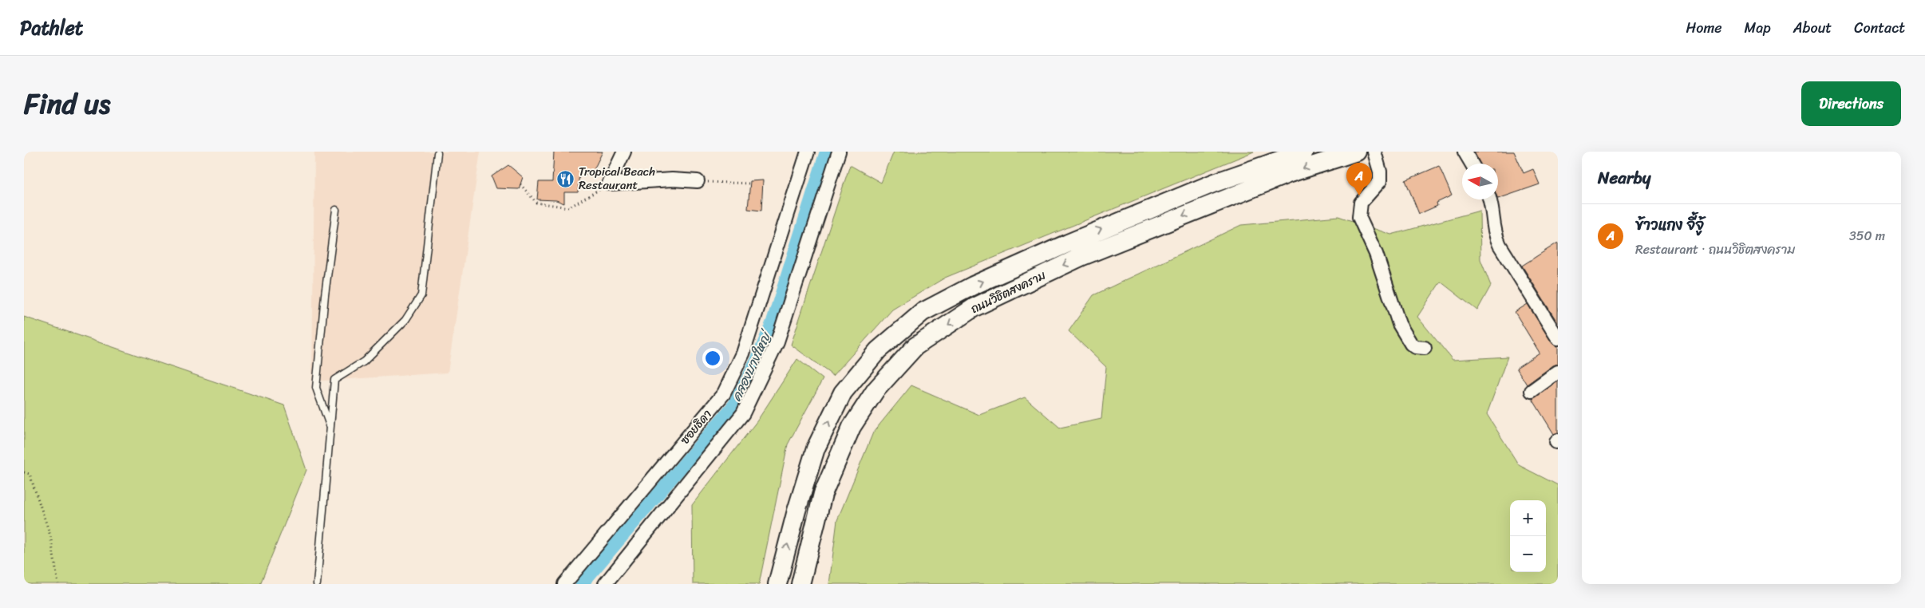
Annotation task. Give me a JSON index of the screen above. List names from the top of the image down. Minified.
{"streets":{"main road":["ถนนวิชิตสงคราม"],"street":["ซอยธิดา"]},"water":["คลองบางใหญ่"],"places":{"restaurant":["Tropical Beach Restaurant"]},"north":"left","page":{"header":"Pathlet","nav":["Home","Map","About","Contact"],"title":"Find us","buttons":"Directions","heading":"Nearby","pins":"A","list":[{"mark":"A","name":"ข้าวแกง จี้จู้","note":"Restaurant · ถนนวิชิตสงคราม","value":"350 m"}],"map_buttons":["+","−"]}}
